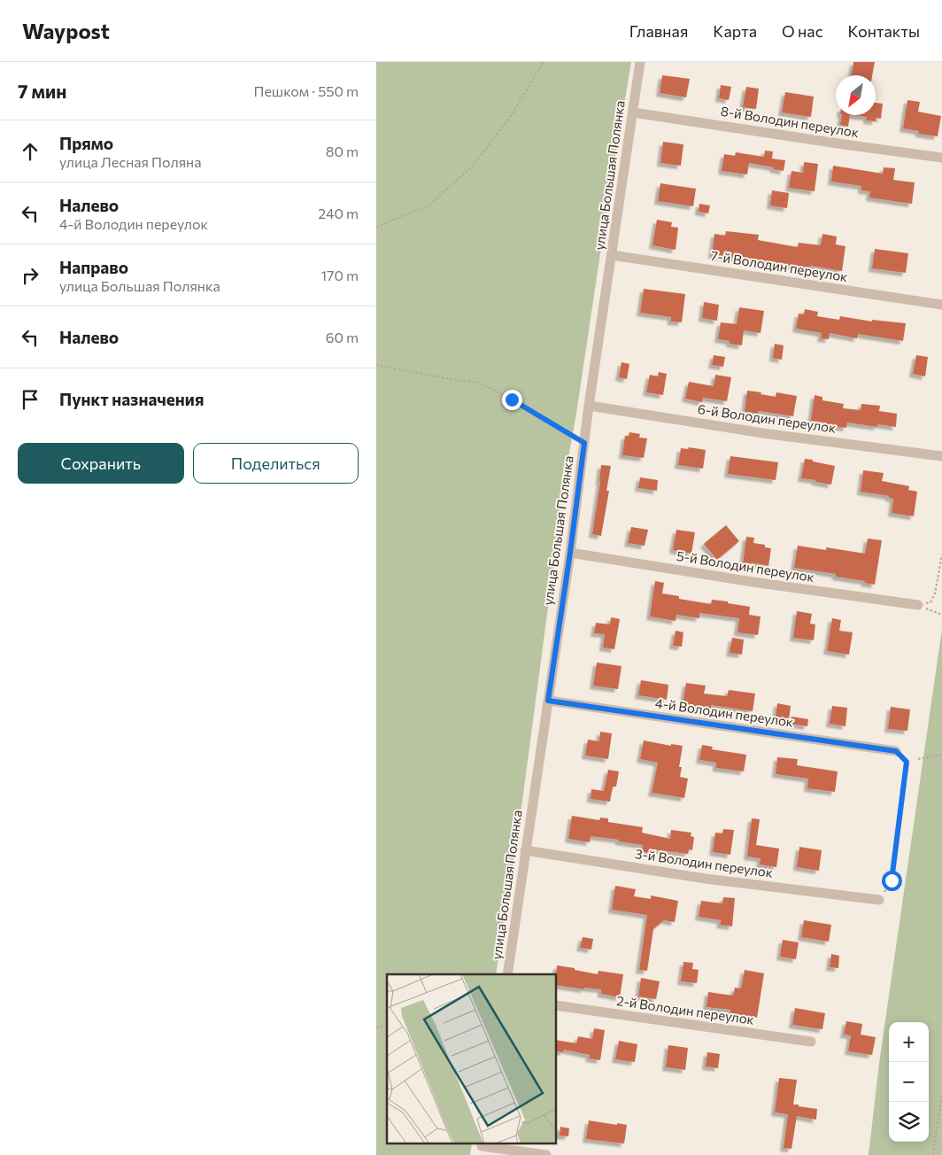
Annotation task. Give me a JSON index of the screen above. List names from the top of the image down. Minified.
{"streets":{"street":["8-й Володин переулок","улица Большая Полянка","7-й Володин переулок","6-й Володин переулок","5-й Володин переулок","4-й Володин переулок","3-й Володин переулок","2-й Володин переулок"]},"crossings":[["8-й Володин переулок","улица Большая Полянка"],["улица Большая Полянка","7-й Володин переулок"],["улица Большая Полянка","6-й Володин переулок"],["улица Большая Полянка","5-й Володин переулок"],["улица Большая Полянка","4-й Володин переулок"],["улица Большая Полянка","3-й Володин переулок"]],"north":"bottom left","page":{"header":"Waypost","nav":["Главная","Карта","О нас","Контакты"],"heading":["7 мин","Пешком · 550 m"],"list":[["Прямо","улица Лесная Поляна","80 m"],["Налево","4-й Володин переулок","240 m"],["Направо","улица Большая Полянка","170 m"],["Налево","60 m"],"Пункт назначения"],"buttons":["Сохранить","Поделиться"],"map_buttons":["+","−"]}}
